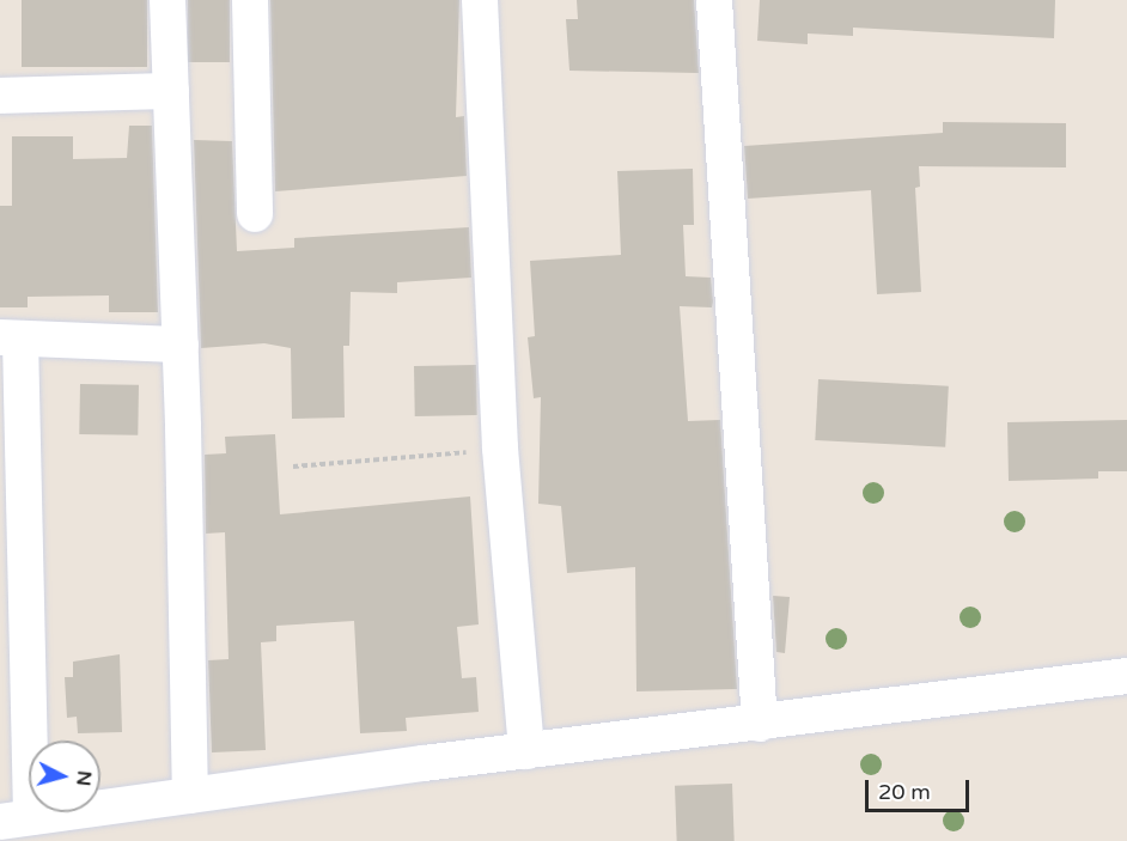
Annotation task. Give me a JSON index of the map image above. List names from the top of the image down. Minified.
{"scale_bar":"20 m","north":"right"}
